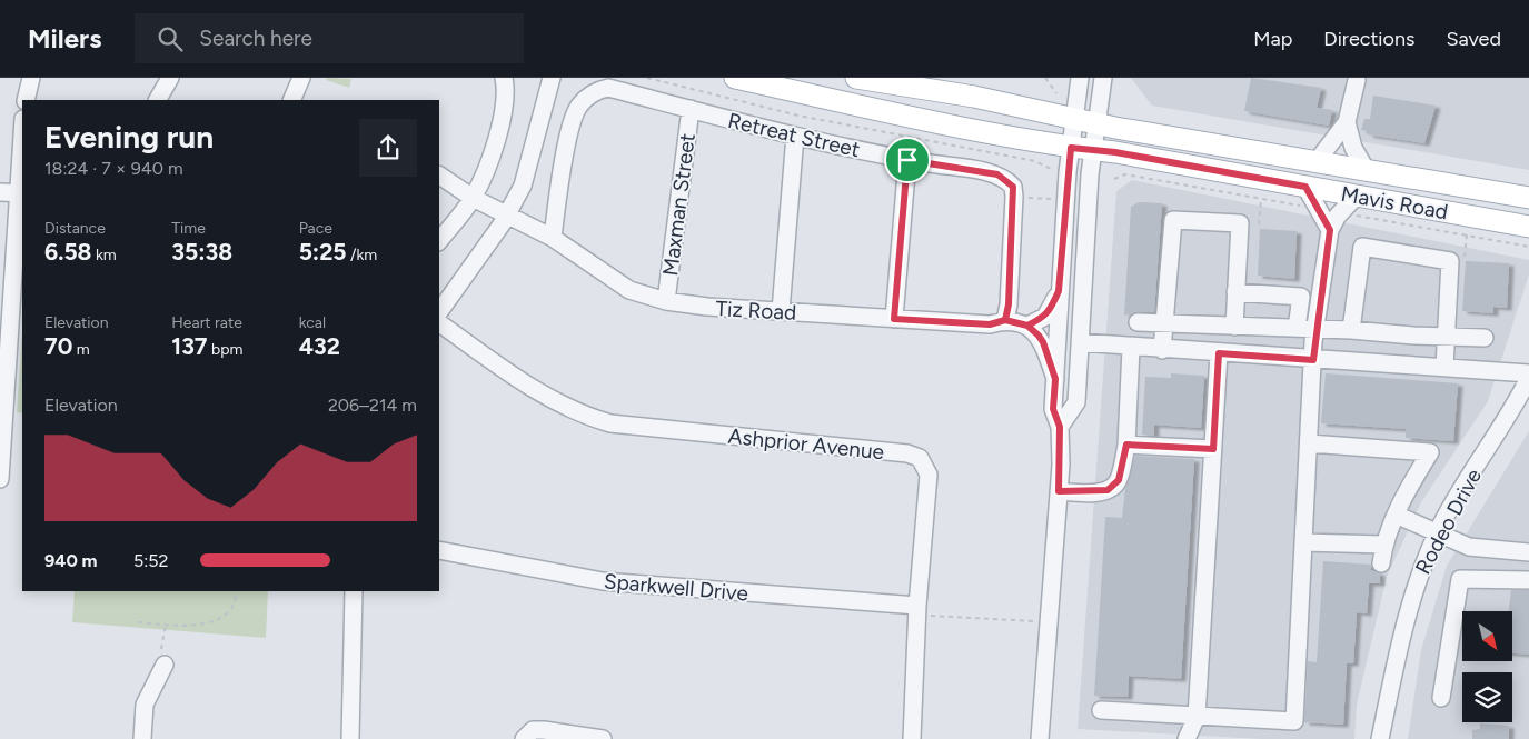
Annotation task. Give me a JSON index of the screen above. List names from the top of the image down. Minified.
{"streets":{"main road":["Mavis Road"],"street":["Retreat Street","Maxman Street","Tiz Road","Ashprior Avenue","Rodeo Drive","Sparkwell Drive"]},"crossings":[["Retreat Street","Maxman Street"],["Retreat Street","Tiz Road"],["Maxman Street","Tiz Road"],["Ashprior Avenue","Sparkwell Drive"]],"north":"bottom right","page":{"header":"Milers","search":"Search here","nav":["Map","Directions","Saved"],"heading":["Evening run","18:24 · 7 × 940 m"],"stats":[["Distance","6.58 km"],["Time","35:38"],["Pace","5:25 /km"],["Elevation","70 m"],["Heart rate","137 bpm"],["kcal","432"]],"chart":["Elevation","206–214 m"],"list":[{"name":"940 m","note":"5:52"}]}}
